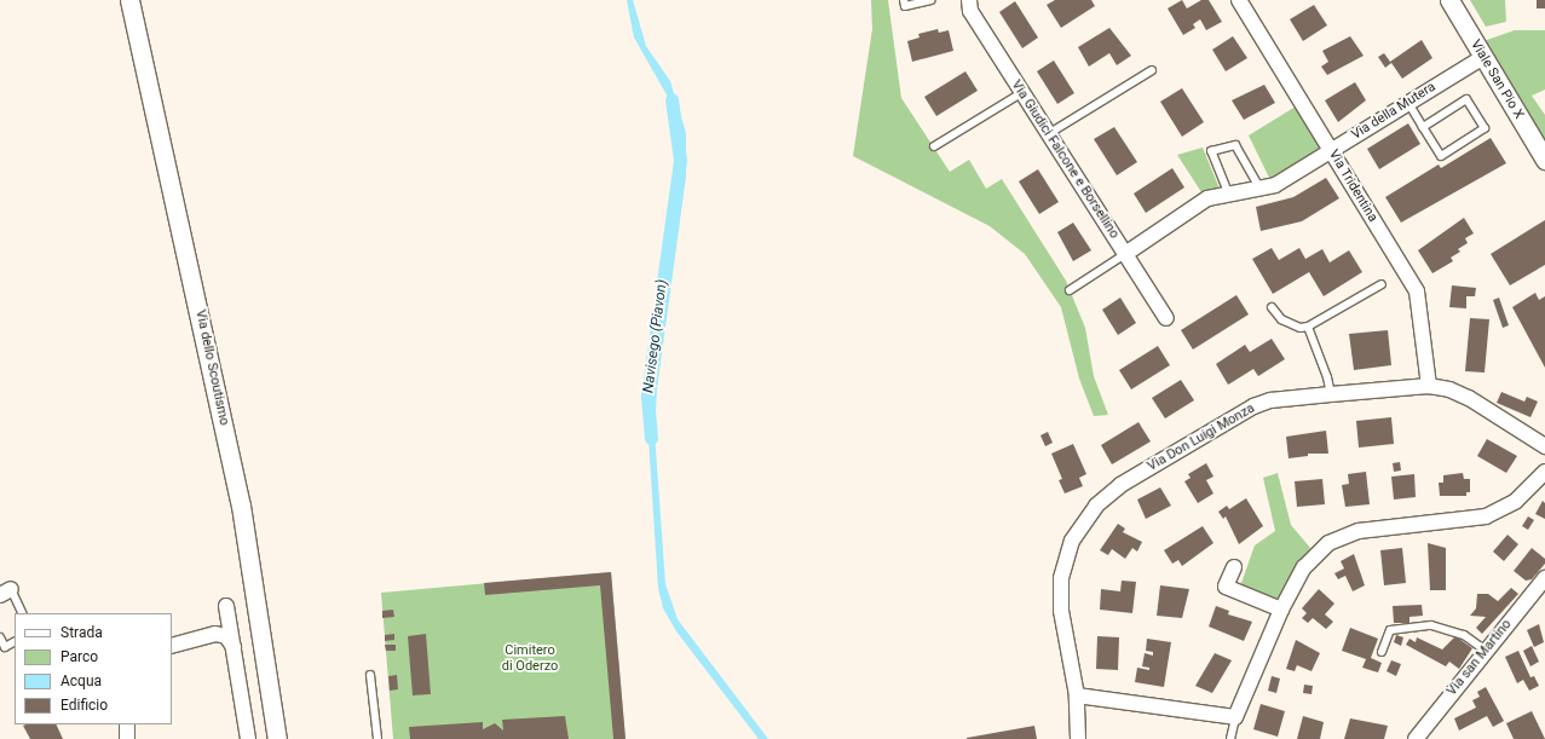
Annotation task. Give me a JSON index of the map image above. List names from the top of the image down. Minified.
{"streets":{"street":["Viale San Pio X","Via della Mutera","Via Giudici Falcone e Borsellino","Via Tridentina","Via dello Scoutismo","Via Don Luigi Monza","Via san Martino"]},"crossings":[["Viale San Pio X","Via della Mutera"],["Via della Mutera","Via Giudici Falcone e Borsellino"],["Via della Mutera","Via Tridentina"],["Via Tridentina","Via Don Luigi Monza"]],"water":["Navisego (Piavon)"],"parks":["Cimitero di Oderzo"],"legend":["Strada","Parco","Acqua","Edificio"]}
